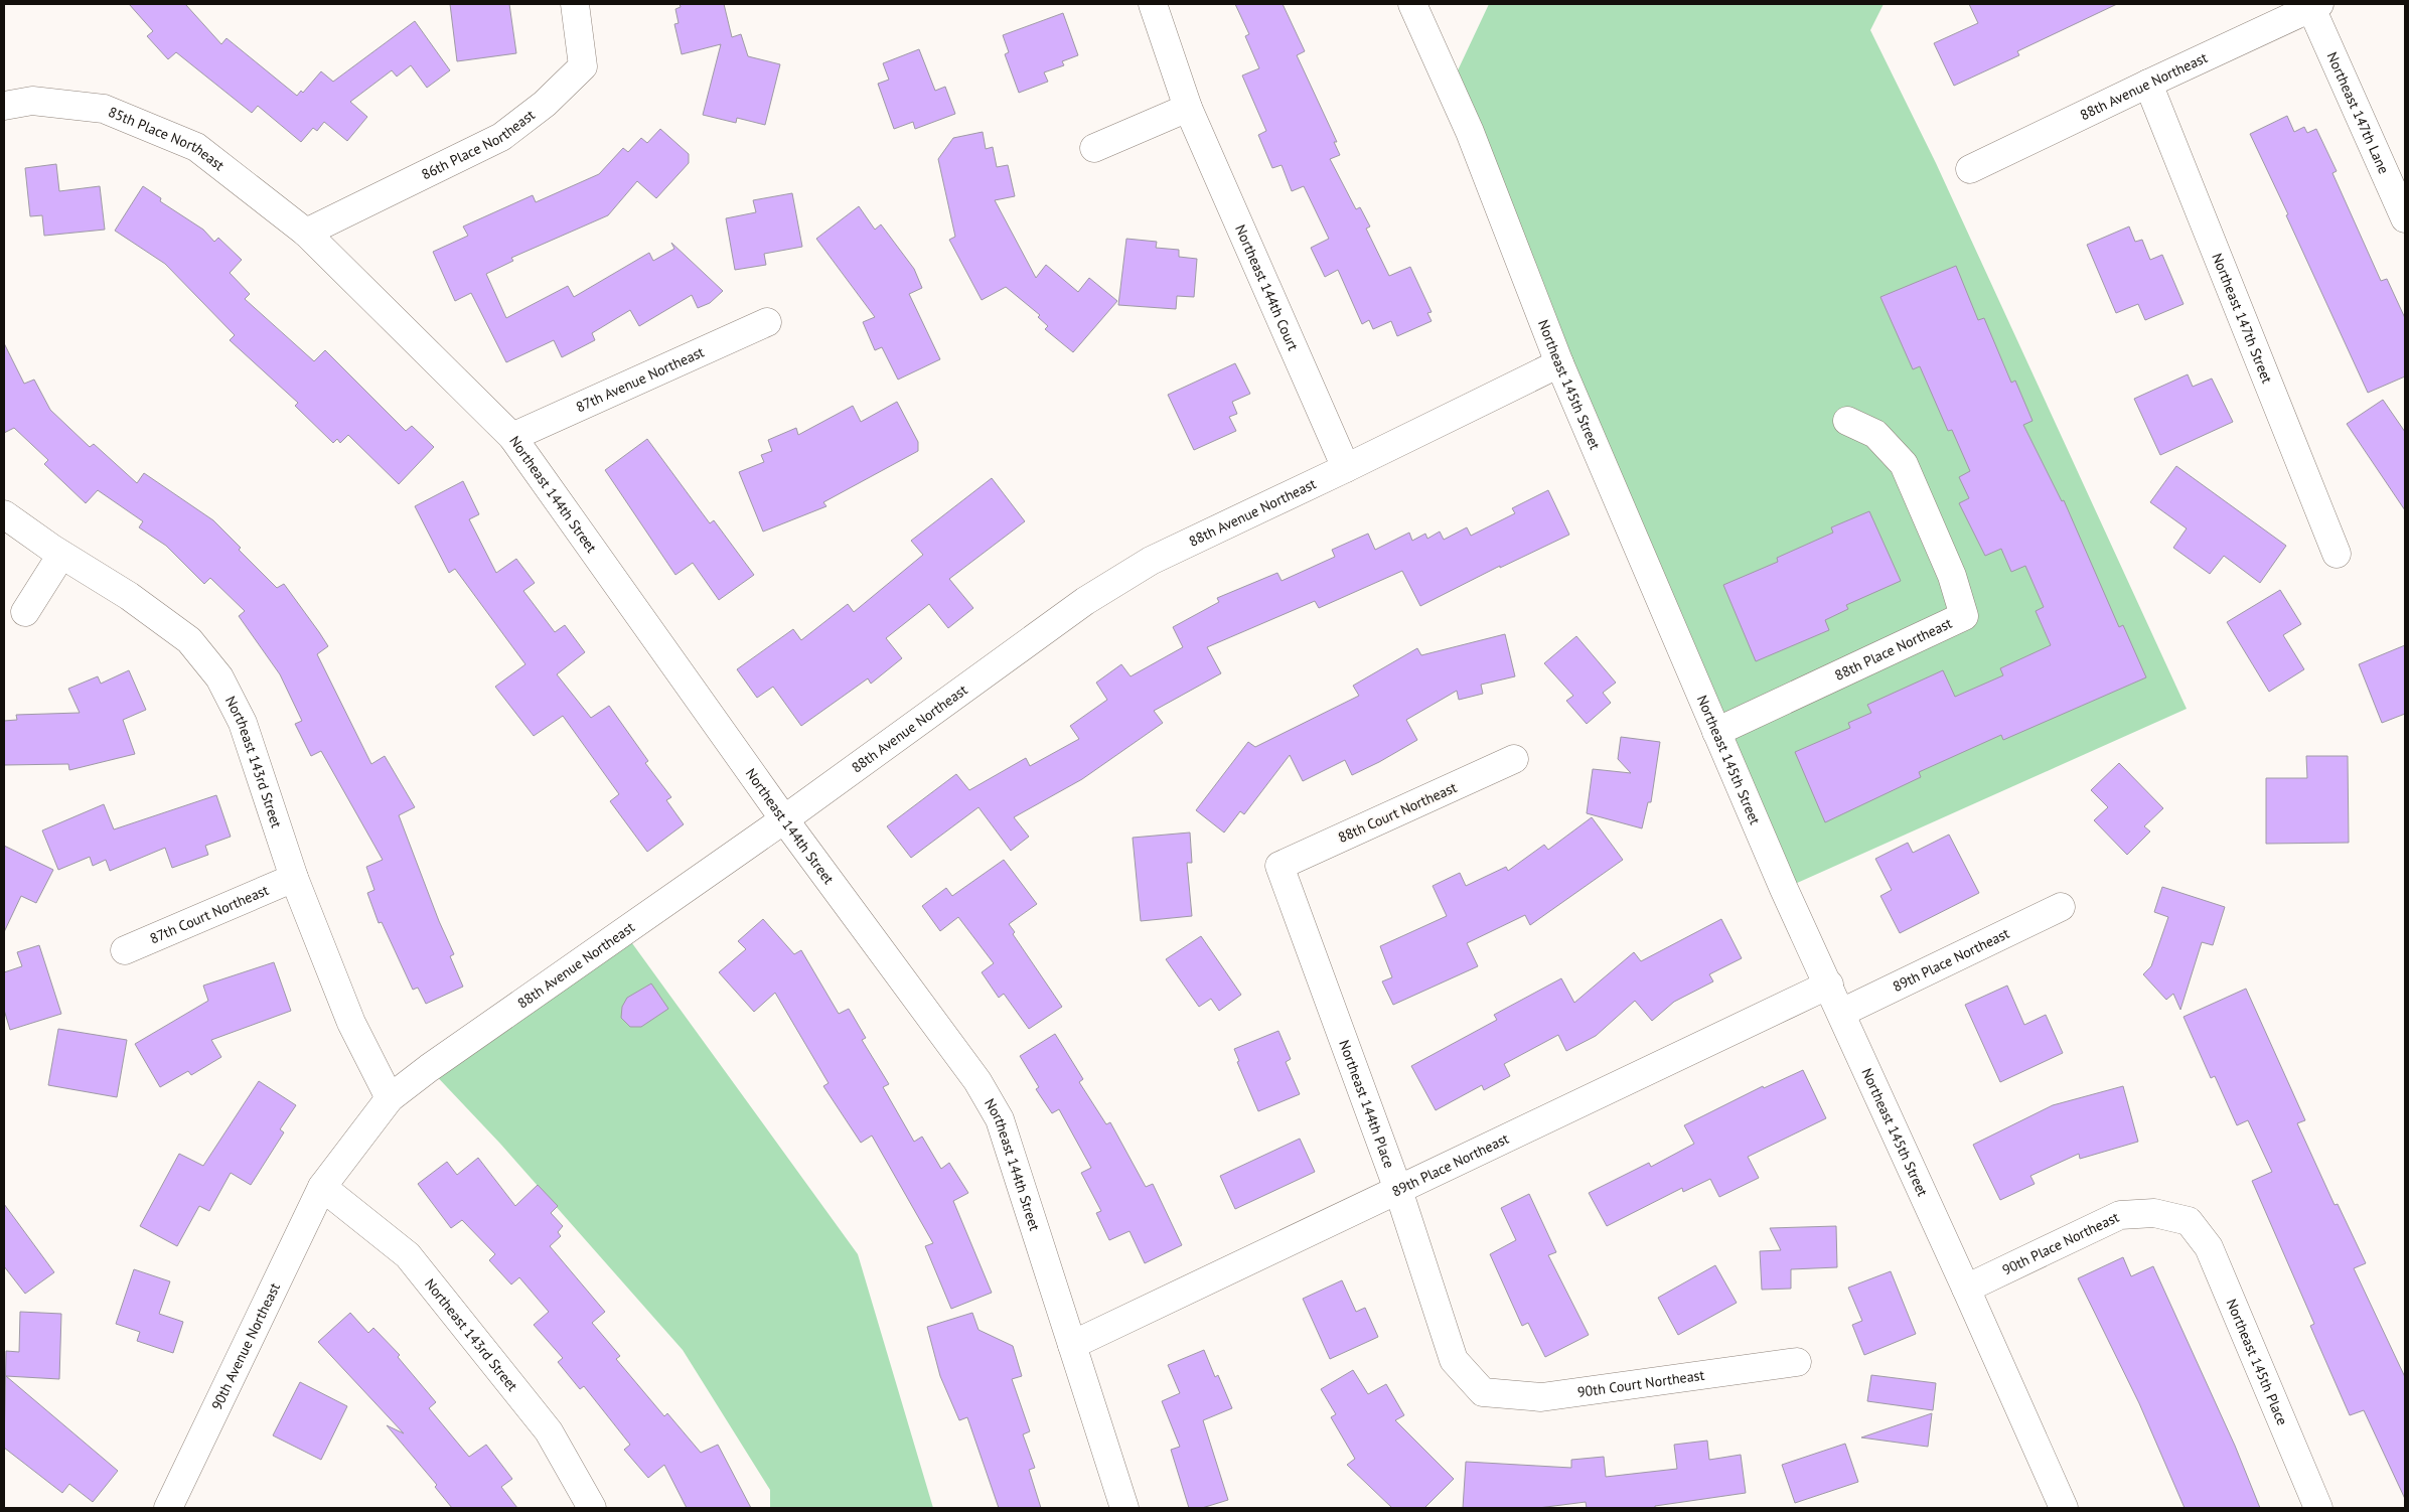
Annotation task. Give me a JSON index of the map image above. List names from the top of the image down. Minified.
{"streets":{"street":["88th Avenue Northeast","Northeast 147th Lane","85th Place Northeast","86th Place Northeast","Northeast 144th Court","Northeast 147th Street","87th Avenue Northeast","Northeast 145th Street","Northeast 144th Street","88th Place Northeast","Northeast 143rd Street","88th Court Northeast","87th Court Northeast","89th Place Northeast","Northeast 144th Place","90th Place Northeast","90th Avenue Northeast","Northeast 145th Place","90th Court Northeast"]},"crossings":[["88th Avenue Northeast","Northeast 147th Lane"],["88th Avenue Northeast","Northeast 144th Court"],["88th Avenue Northeast","Northeast 147th Street"],["88th Avenue Northeast","Northeast 145th Street"],["88th Avenue Northeast","Northeast 144th Street"],["88th Avenue Northeast","Northeast 143rd Street"],["88th Avenue Northeast","90th Avenue Northeast"],["85th Place Northeast","86th Place Northeast"],["85th Place Northeast","Northeast 144th Street"],["86th Place Northeast","Northeast 144th Street"],["87th Avenue Northeast","Northeast 144th Street"],["Northeast 145th Street","88th Place Northeast"],["Northeast 145th Street","89th Place Northeast"],["Northeast 145th Street","90th Place Northeast"],["Northeast 144th Street","89th Place Northeast"],["Northeast 143rd Street","87th Court Northeast"],["Northeast 143rd Street","90th Avenue Northeast"],["88th Court Northeast","Northeast 144th Place"],["89th Place Northeast","Northeast 144th Place"],["Northeast 144th Place","90th Court Northeast"],["90th Place Northeast","Northeast 145th Place"]]}
